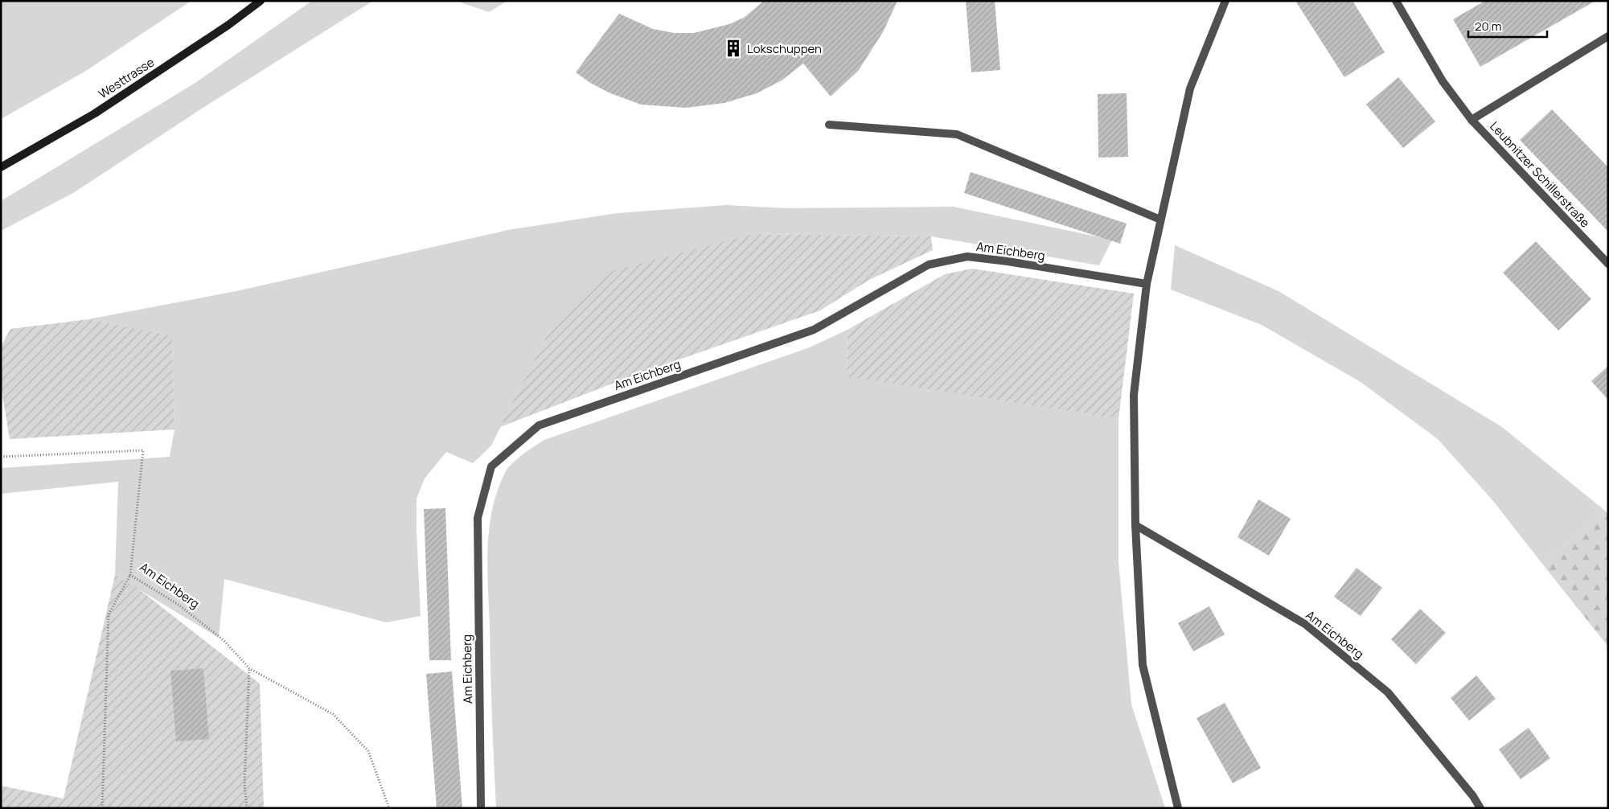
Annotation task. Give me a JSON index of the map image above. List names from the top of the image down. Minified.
{"streets":{"main road":["Westtrasse"],"street":["Leubnitzer Schillerstraße","Am Eichberg"]},"places":{"building":["Lokschuppen"]},"scale_bar":"20 m"}
